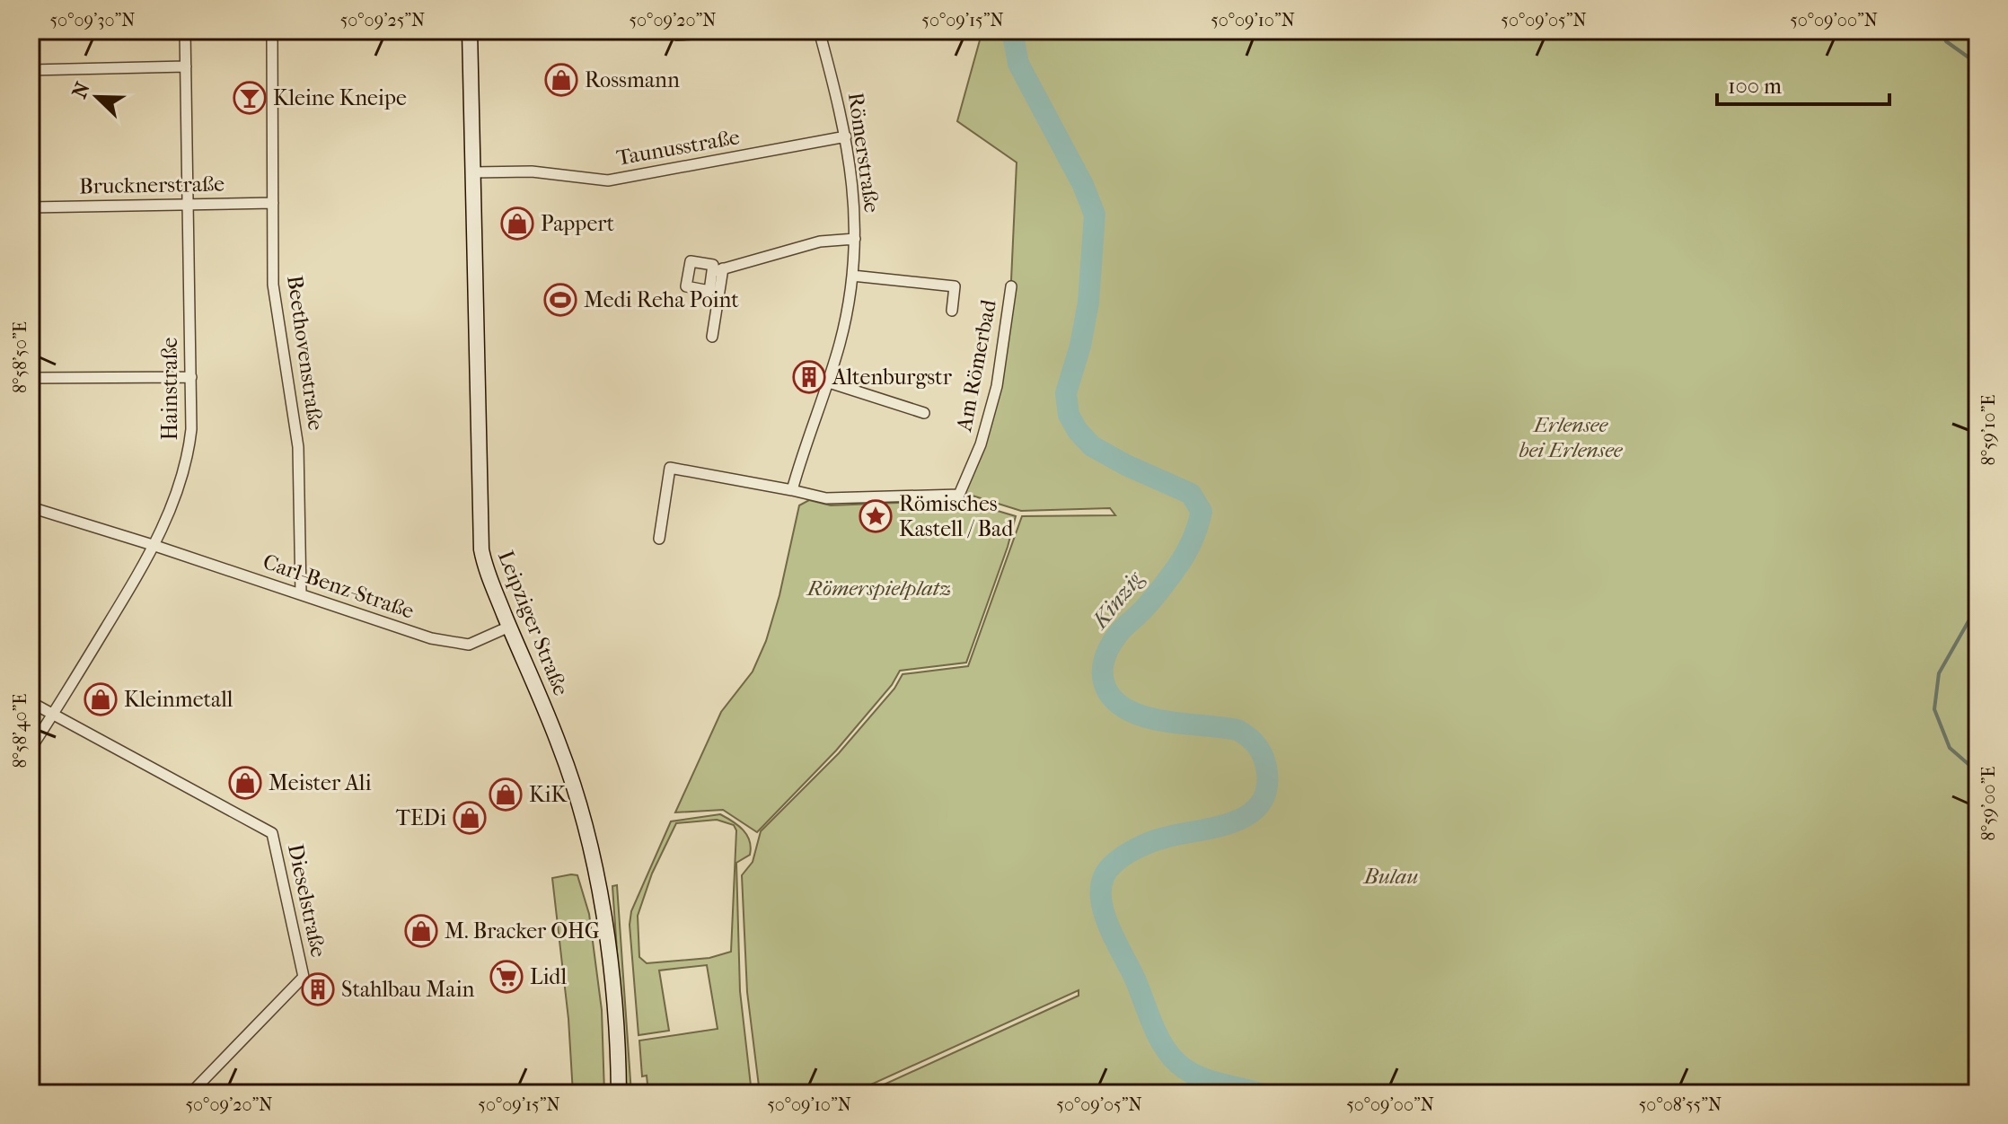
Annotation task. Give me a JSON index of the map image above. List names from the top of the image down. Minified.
{"streets":{"main road":["Leipziger Straße"],"street":["Taunusstraße","Römerstraße","Brucknerstraße","Beethovenstraße","Am Römerbad","Hainstraße","Carl-Benz-Straße","Dieselstraße"]},"crossings":[["Taunusstraße","Römerstraße"],["Taunusstraße","Leipziger Straße"],["Römerstraße","Am Römerbad"],["Brucknerstraße","Beethovenstraße"],["Brucknerstraße","Hainstraße"],["Beethovenstraße","Carl-Benz-Straße"],["Hainstraße","Carl-Benz-Straße"],["Hainstraße","Dieselstraße"],["Carl-Benz-Straße","Leipziger Straße"]],"water":["Kinzig"],"parks":["Erlensee bei Erlensee","Römerspielplatz","Bulau"],"places":{"shop":["Rossmann","Pappert","Kleinmetall","Meister Ali","KiK","TEDi","M. Bracker OHG"],"bar":["Kleine Kneipe"],"sports":["Medi Reha Point"],"building":["Altenburgstr","Stahlbau Main"],"place":["Römisches Kastell / Bad"],"supermarket":["Lidl"]},"scale_bar":"100 m","north":"top left","coordinates":["50°09'30\"N","50°09'25\"N","50°09'20\"N","50°09'15\"N","50°09'10\"N","50°09'05\"N","50°09'00\"N","8°58'50\"E","8°59'10\"E","8°58'40\"E","8°59'00\"E","50°08'55\"N"]}
